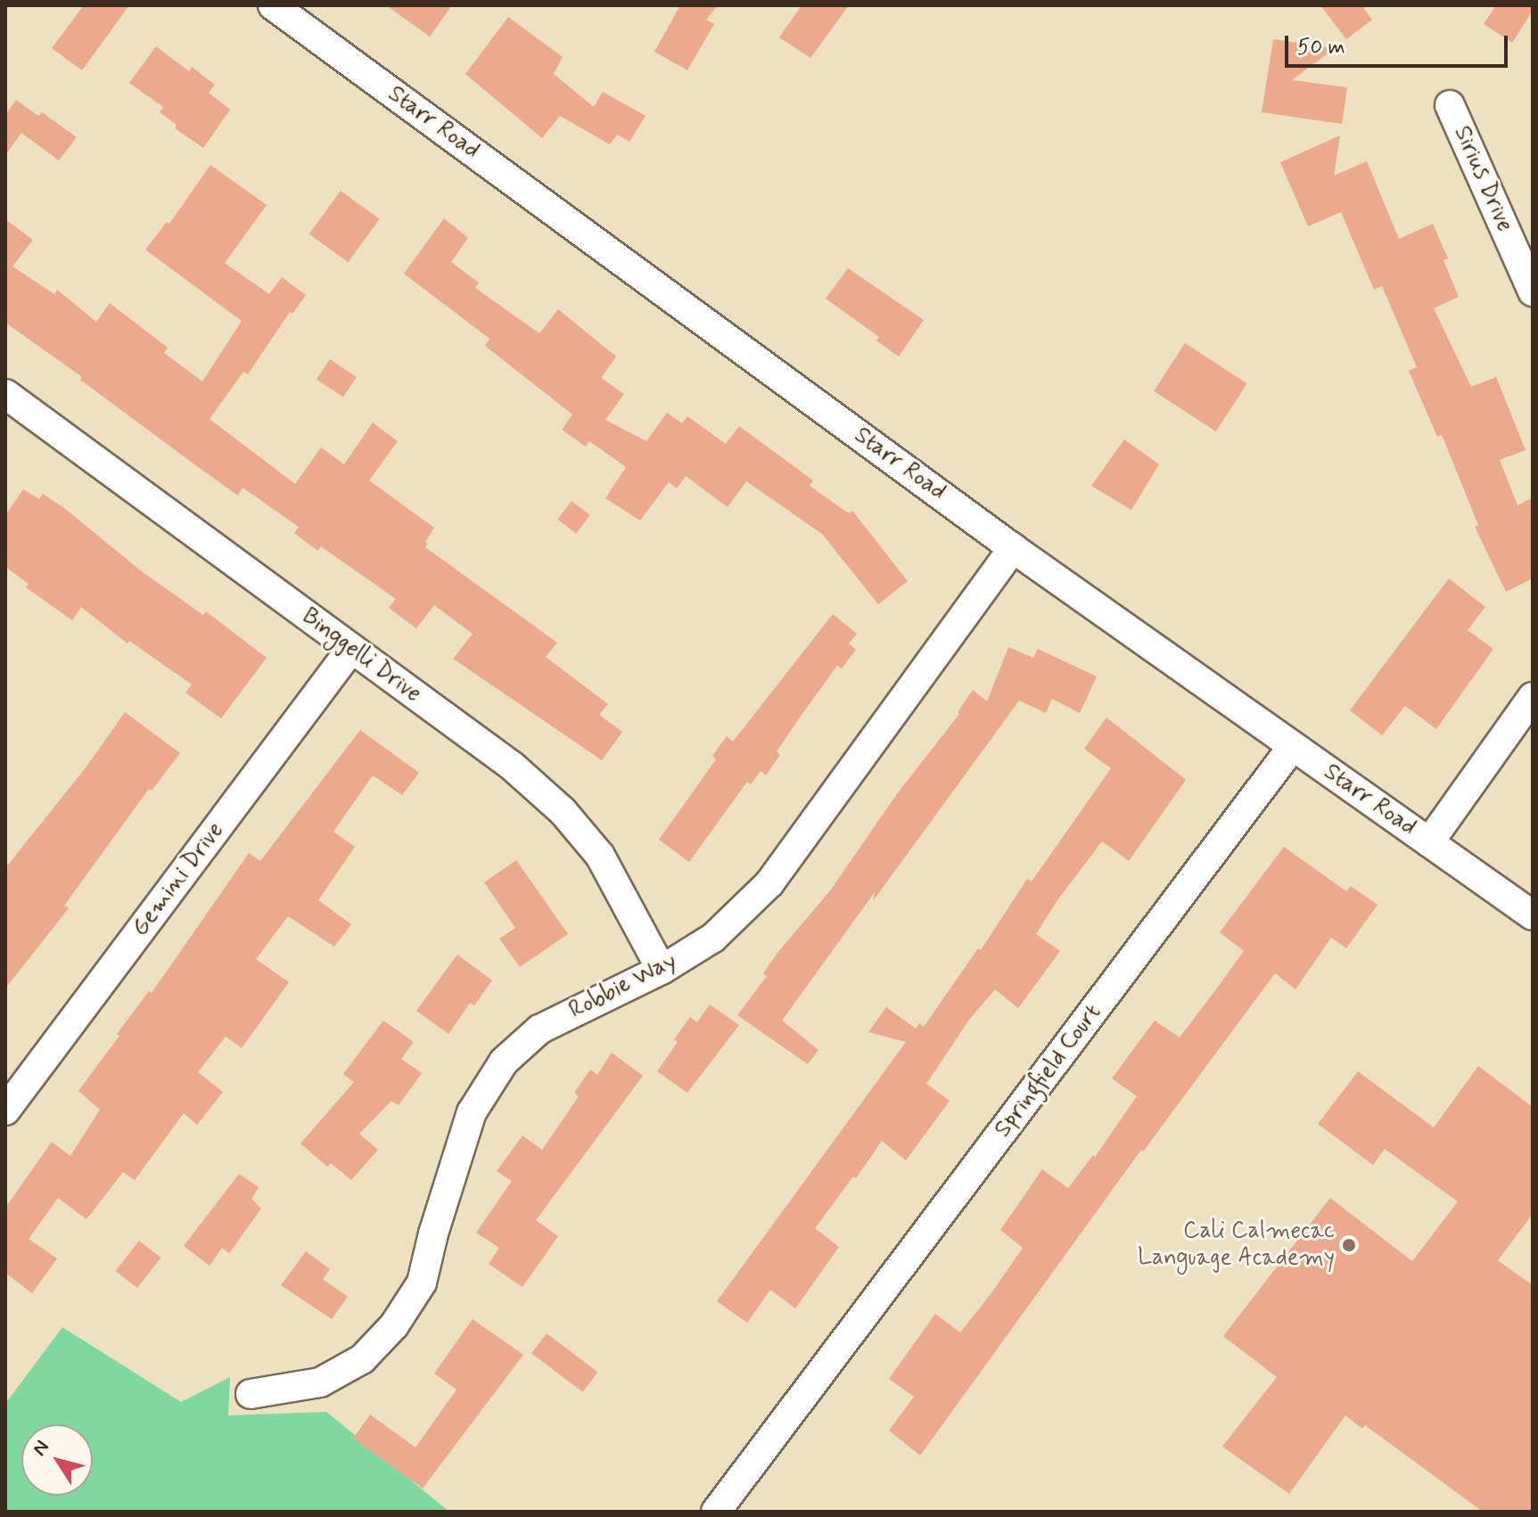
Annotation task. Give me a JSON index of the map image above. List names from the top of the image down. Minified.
{"streets":{"street":["Starr Road","Sirius Drive","Binggelli Drive","Gemini Drive","Robbie Way","Springfield Court"]},"crossings":[["Starr Road","Robbie Way"],["Starr Road","Springfield Court"],["Binggelli Drive","Gemini Drive"],["Binggelli Drive","Robbie Way"]],"places":["Cali Calmecac Language Academy"],"scale_bar":"50 m","north":"top left"}
